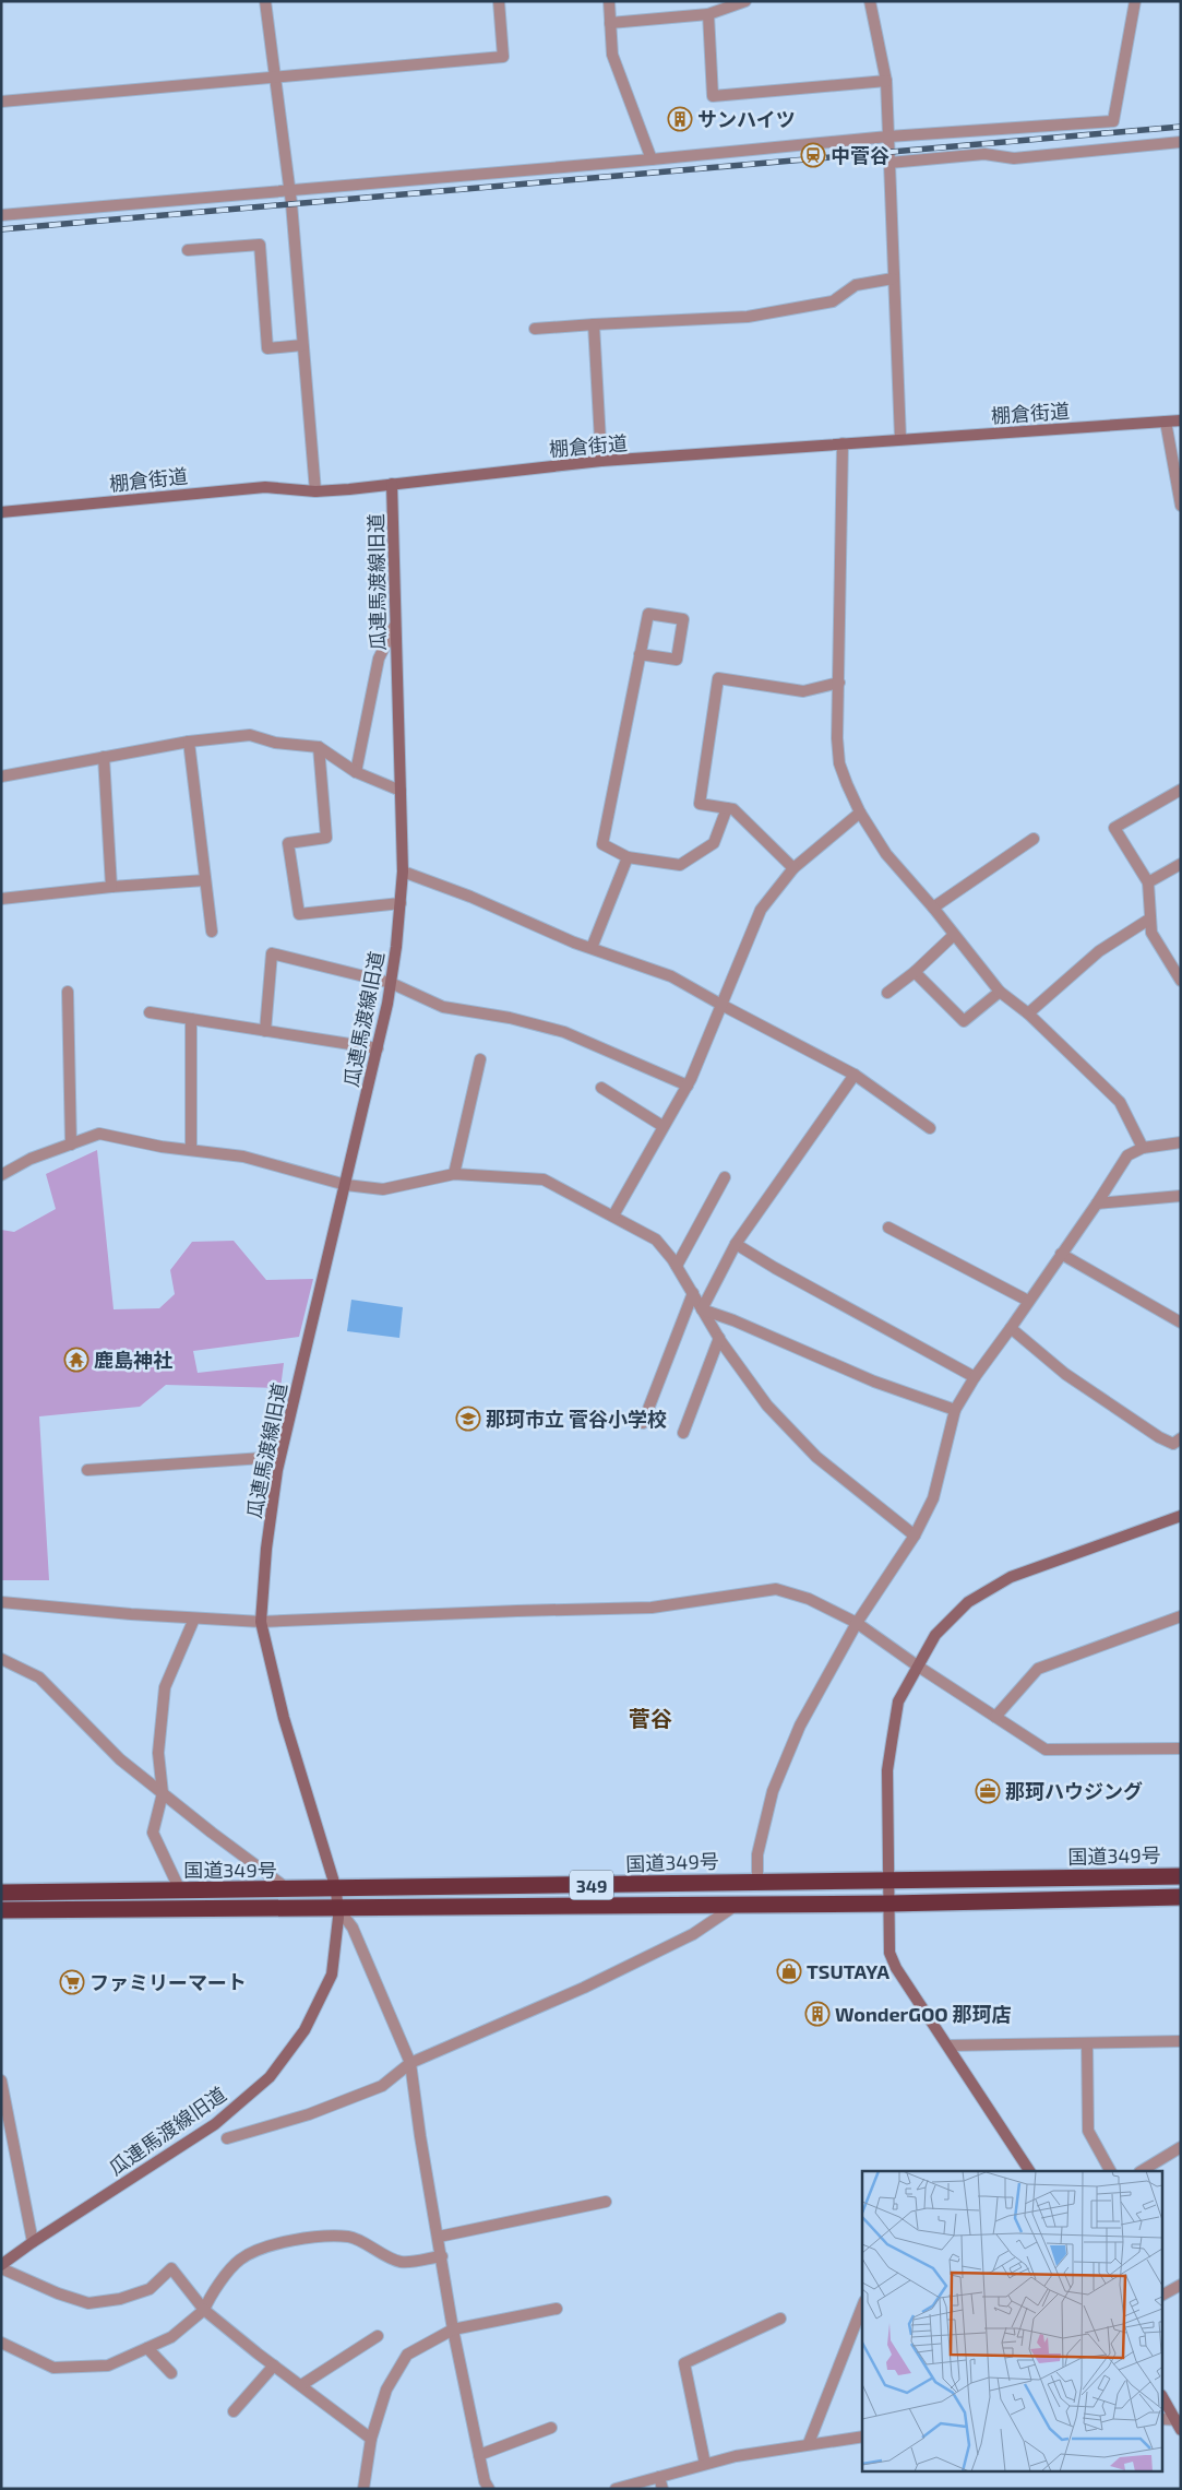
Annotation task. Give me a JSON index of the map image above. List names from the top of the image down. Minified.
{"streets":{"highway":["国道349号","349"],"street":["棚倉街道","瓜連馬渡線旧道"]},"crossings":[["棚倉街道","瓜連馬渡線旧道"],["瓜連馬渡線旧道","国道349号"]],"districts":["菅谷"],"places":{"building":["サンハイツ","WonderGOO 那珂店"],"station":["中菅谷"],"temple":["鹿島神社"],"school or university":["那珂市立 菅谷小学校"],"office":["那珂ハウジング"],"shop":["TSUTAYA"],"supermarket":["ファミリーマート"]}}
